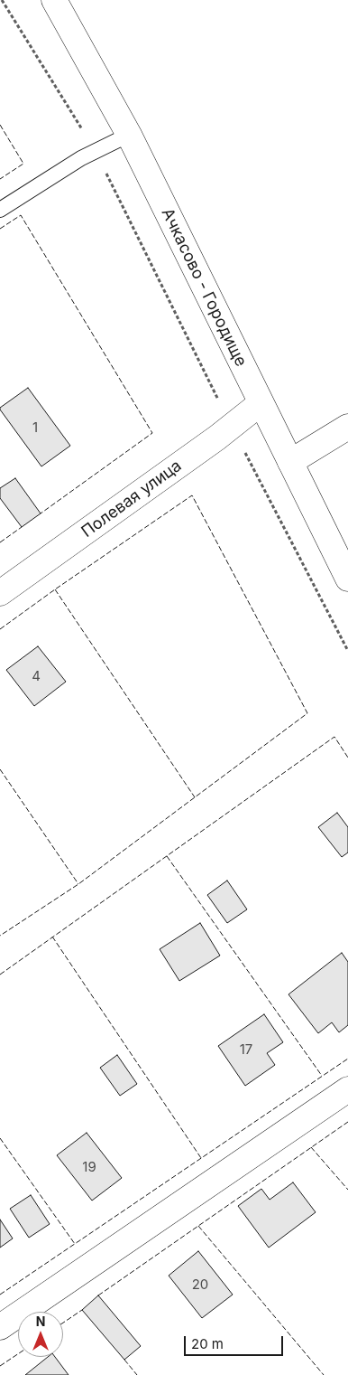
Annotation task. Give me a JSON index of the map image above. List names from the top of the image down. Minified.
{"streets":{"street":["Ачкасово - Городище","Полевая улица"]},"crossings":[["Ачкасово - Городище","Полевая улица"]],"house_numbers":["1","4","17","19","20"],"scale_bar":"20 m","north":"top"}
